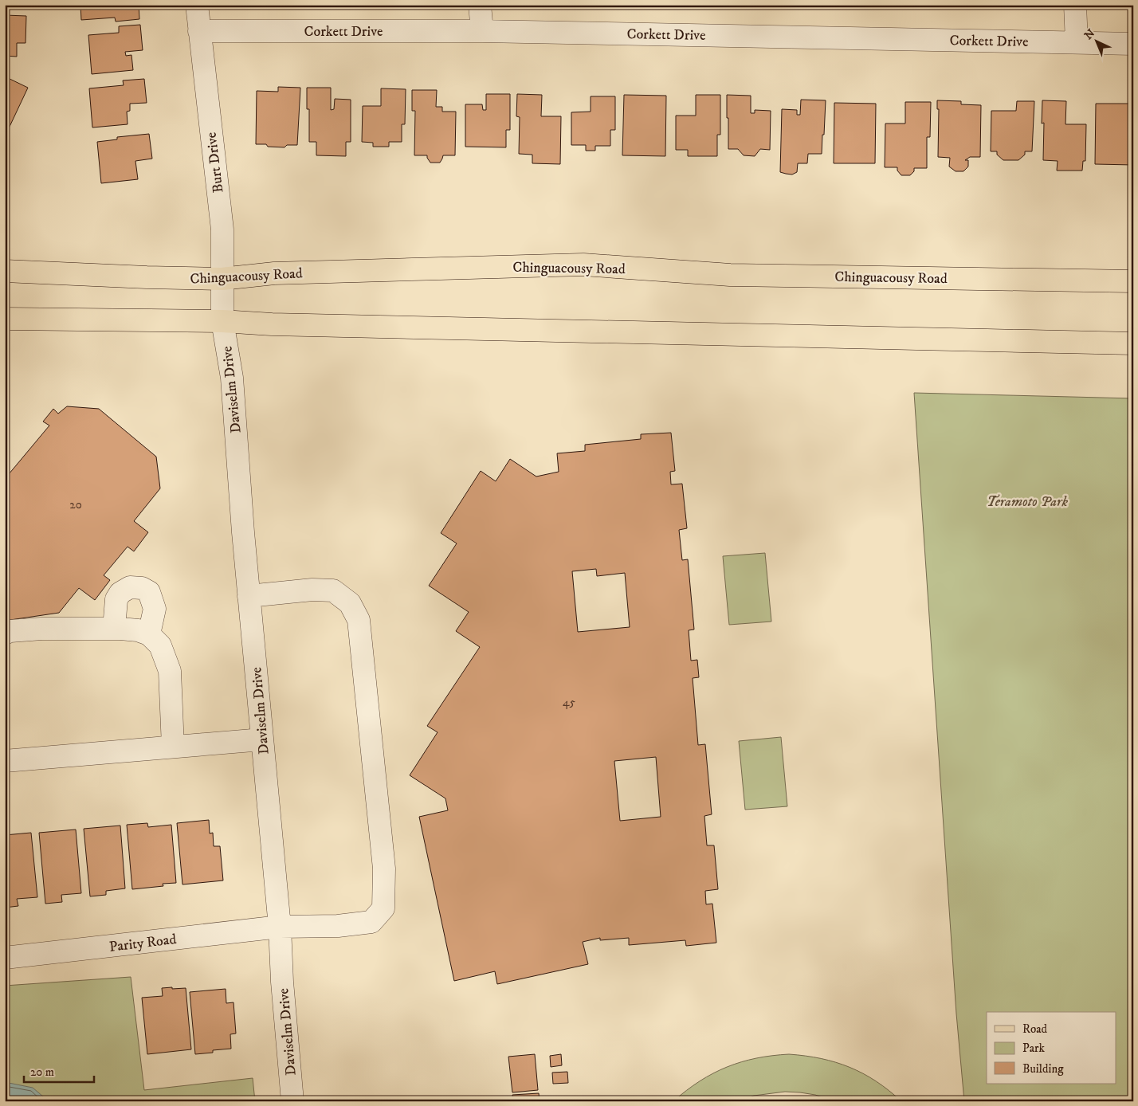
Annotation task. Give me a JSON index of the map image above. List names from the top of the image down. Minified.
{"streets":{"main road":["Chinguacousy Road"],"street":["Corkett Drive","Burt Drive","Daviselm Drive","Parity Road"]},"crossings":[["Corkett Drive","Burt Drive"],["Burt Drive","Chinguacousy Road"],["Burt Drive","Daviselm Drive"],["Daviselm Drive","Parity Road"]],"parks":["Teramoto Park"],"house_numbers":["20","45"],"legend":["Road","Park","Building"],"scale_bar":"20 m","north":"top left"}
